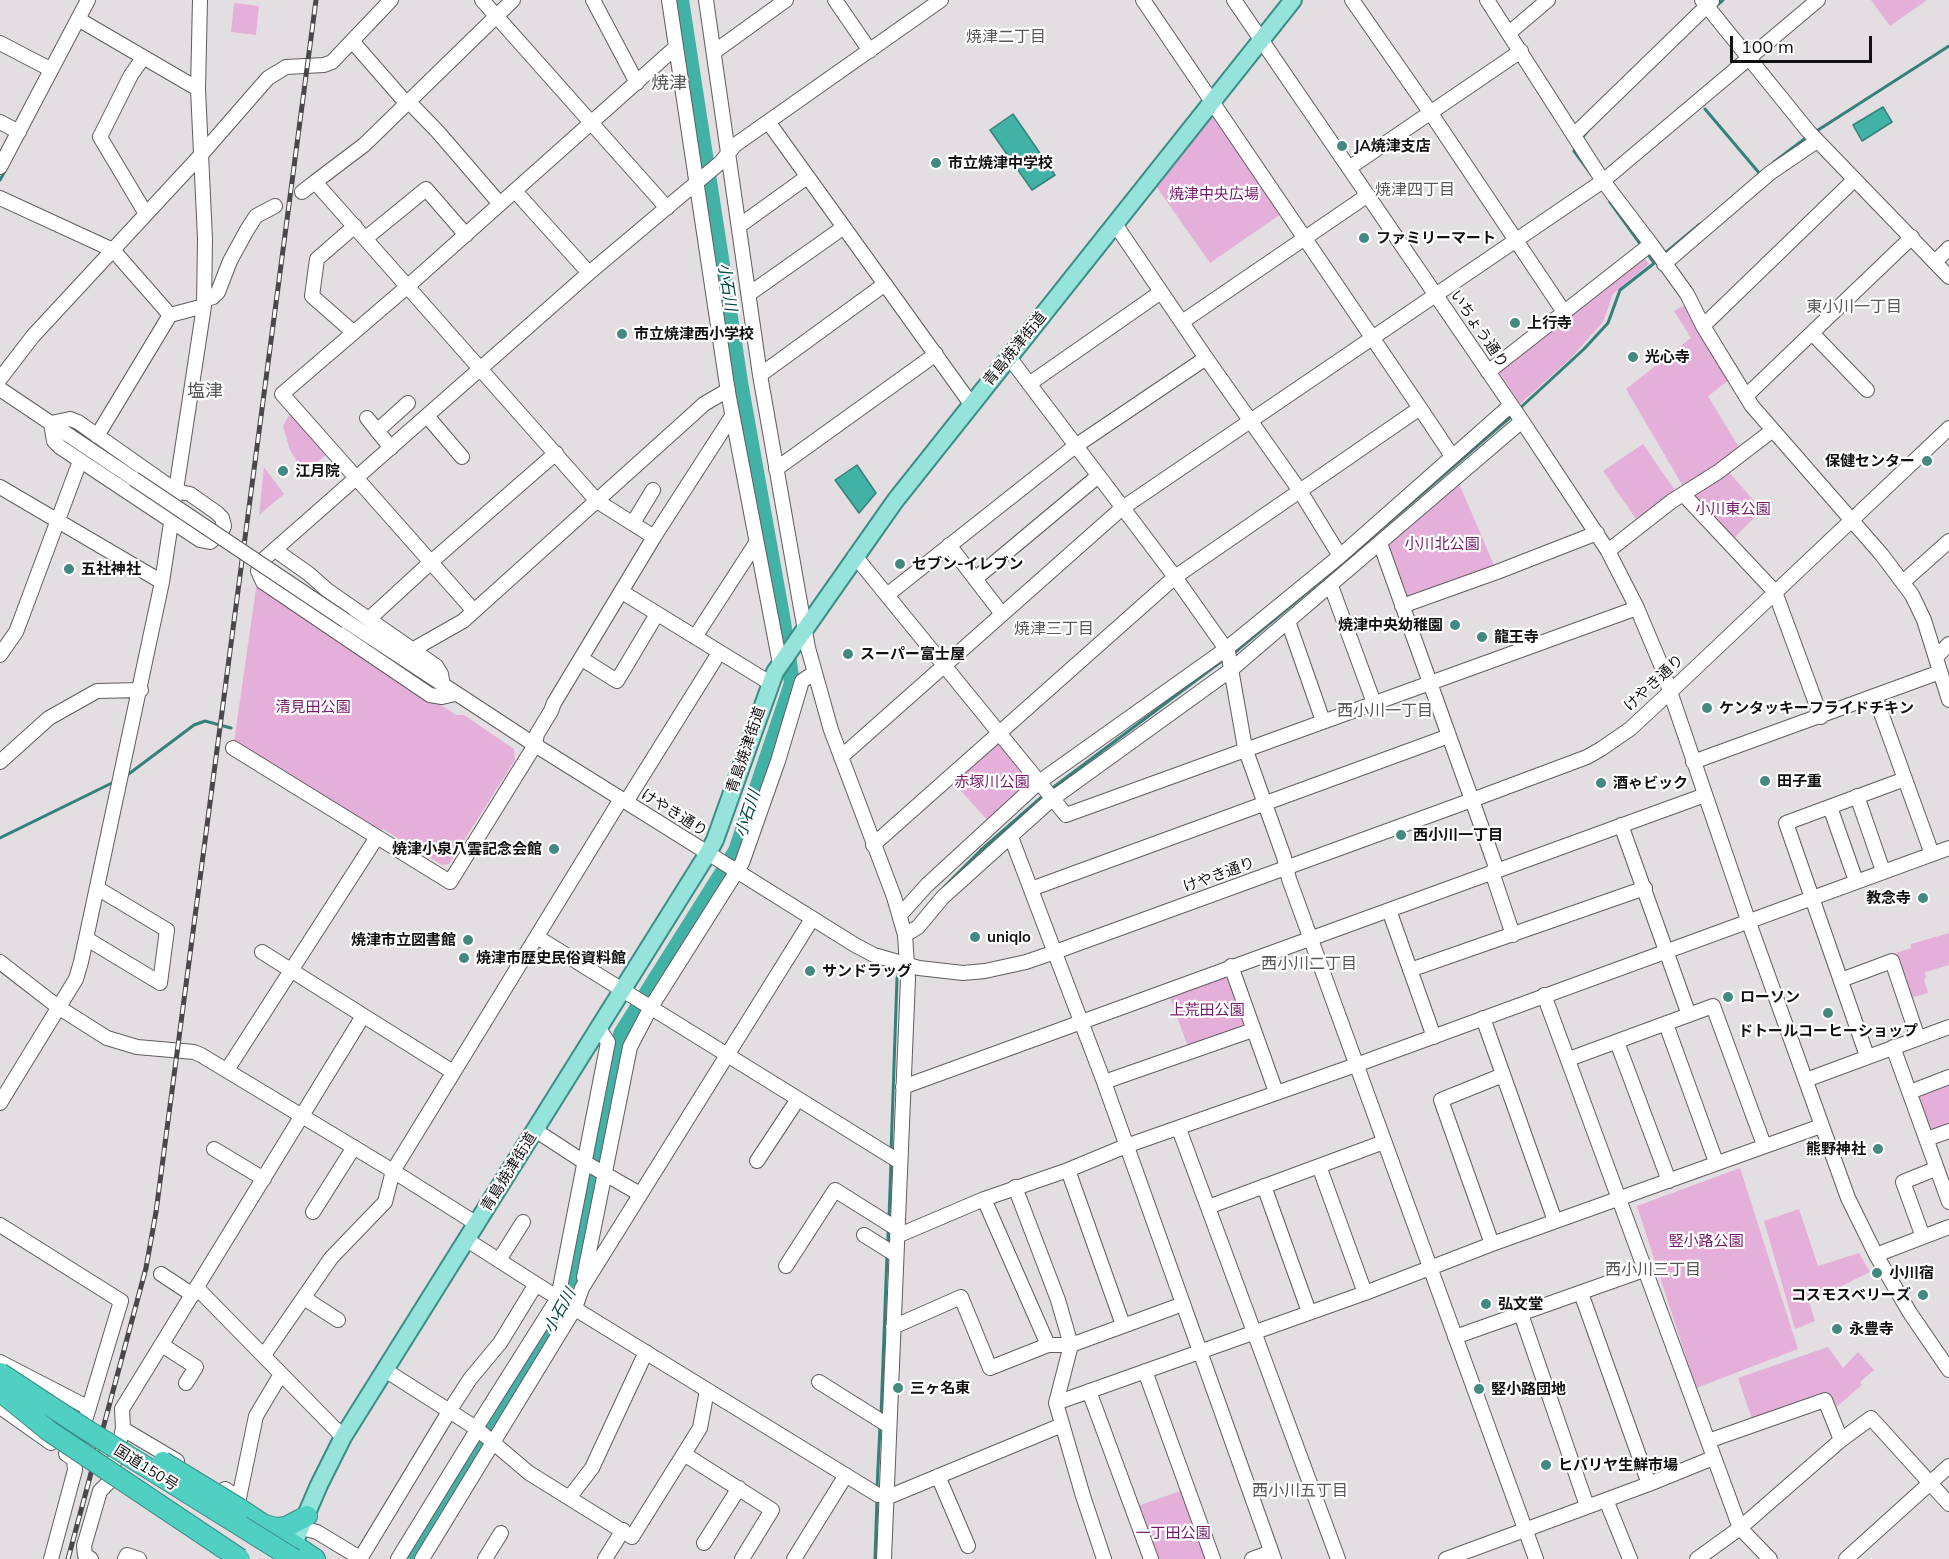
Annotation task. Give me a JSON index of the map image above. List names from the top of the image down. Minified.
{"streets":{"highway":["国道150号"],"main road":["青島焼津街道"],"street":["いちょう通り","けやき通り"]},"crossings":[["いちょう通り","青島焼津街道"],["いちょう通り","けやき通り"],["青島焼津街道","けやき通り"],["青島焼津街道","国道150号"]],"districts":["焼津二丁目","焼津","焼津四丁目","東小川一丁目","塩津","焼津三丁目","西小川一丁目","西小川二丁目","西小川三丁目","西小川五丁目"],"water":["小石川"],"parks":["焼津中央広場","小川東公園","小川北公園","清見田公園","赤塚川公園","上荒田公園","竪小路公園","一丁田公園"],"places":["JA焼津支店","市立焼津中学校","ファミリーマート","上行寺","市立焼津西小学校","光心寺","保健センター","江月院","セブン-イレブン","五社神社","焼津中央幼稚園","龍王寺","スーパー富士屋","ケンタッキーフライドチキン","田子重","酒ゃビック","西小川一丁目","焼津小泉八雲記念会館","教念寺","uniqlo","焼津市立図書館","焼津市歴史民俗資料館","サンドラッグ","ローソン","ドトールコーヒーショップ","熊野神社","小川宿","コスモスベリーズ","弘文堂","永豊寺","三ヶ名東","竪小路団地","ヒバリヤ生鮮市場"],"scale_bar":"100 m"}
